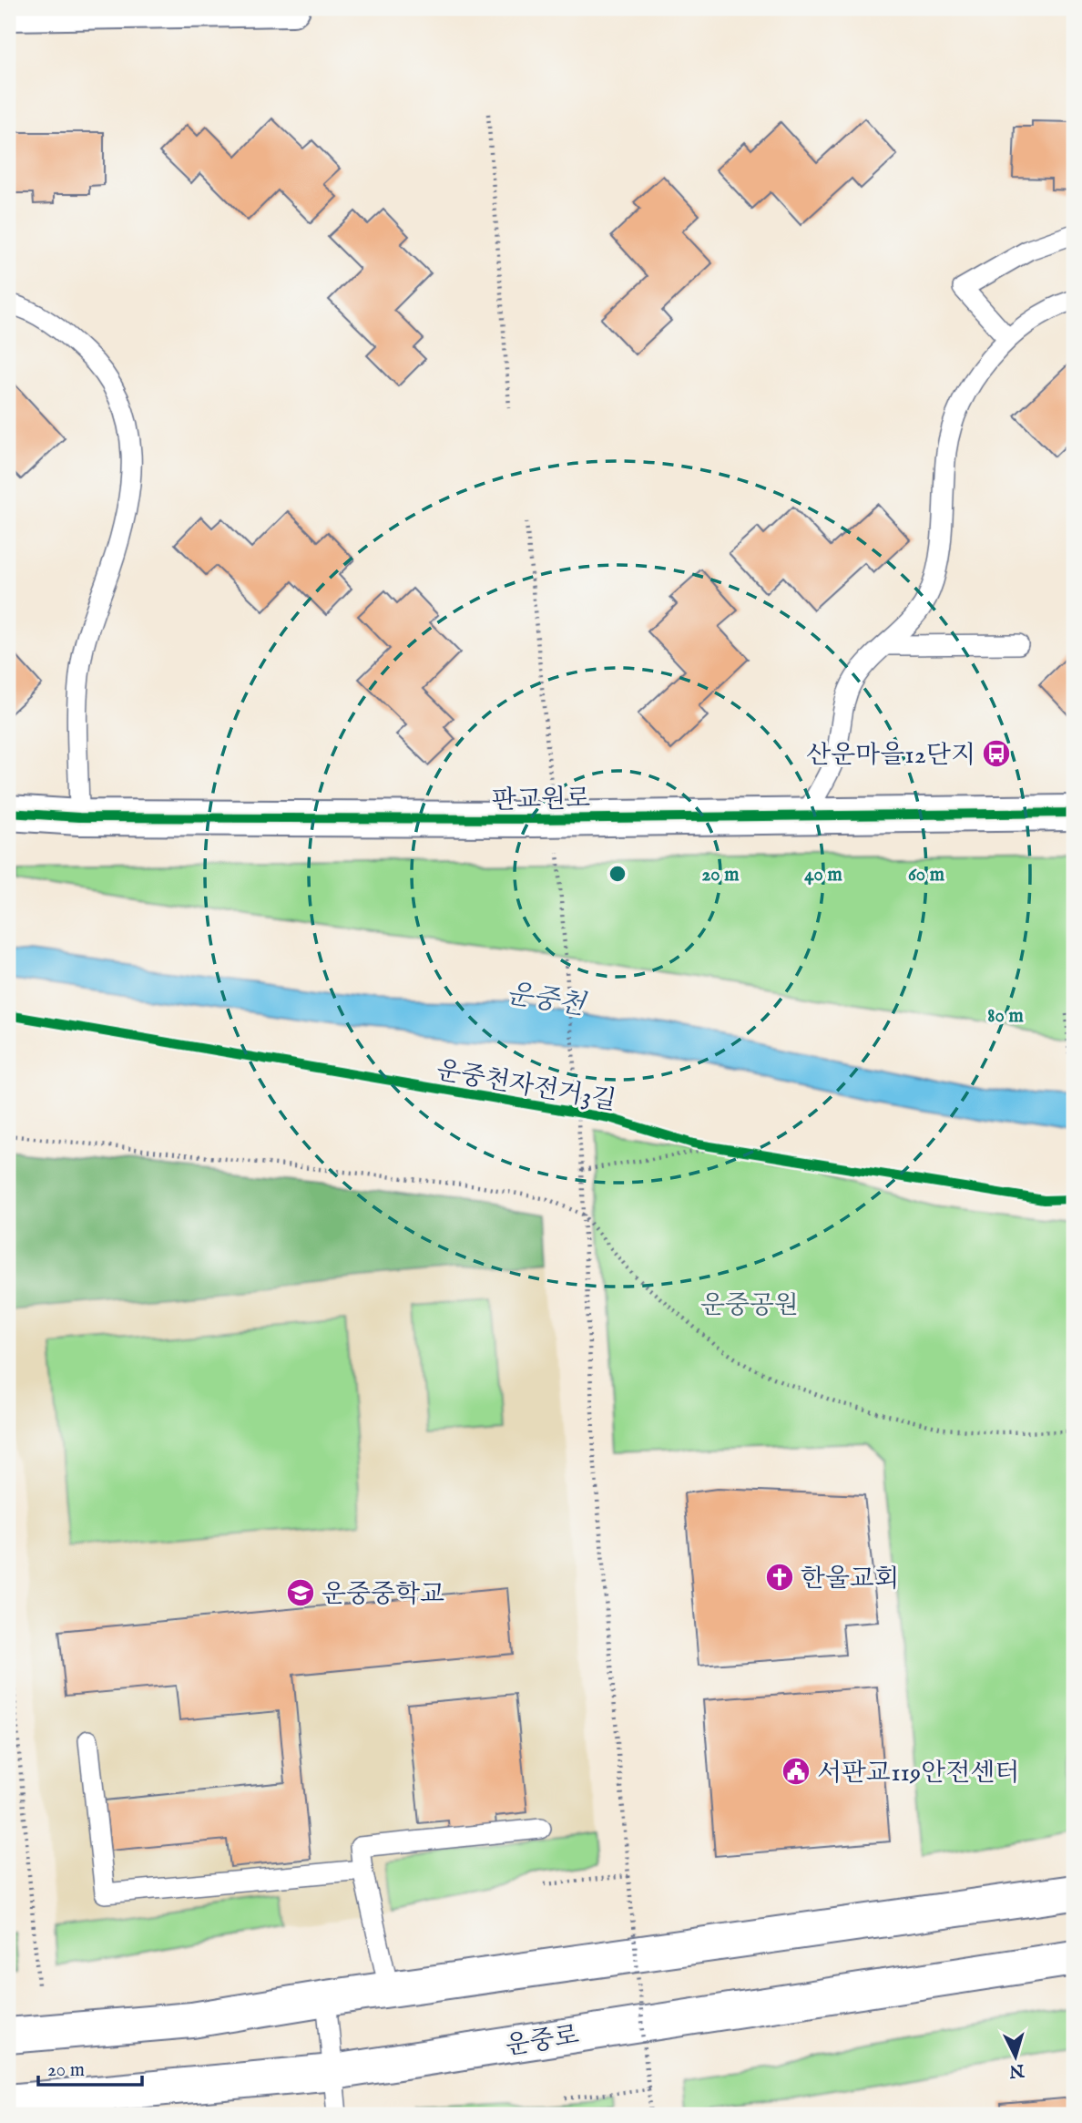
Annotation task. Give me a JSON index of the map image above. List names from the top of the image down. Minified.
{"streets":{"main road":["판교원로","운중로"],"cycle path":["운중천자전거3길"]},"water":["운중천"],"parks":["운중공원"],"places":{"bus stop":["산운마을12단지"],"church":["한울교회"],"school or university":["운중중학교"],"public building":["서판교119안전센터"]},"scale_bar":"20 m","north":"bottom","rings":["20 m","40 m","60 m","80 m"]}
